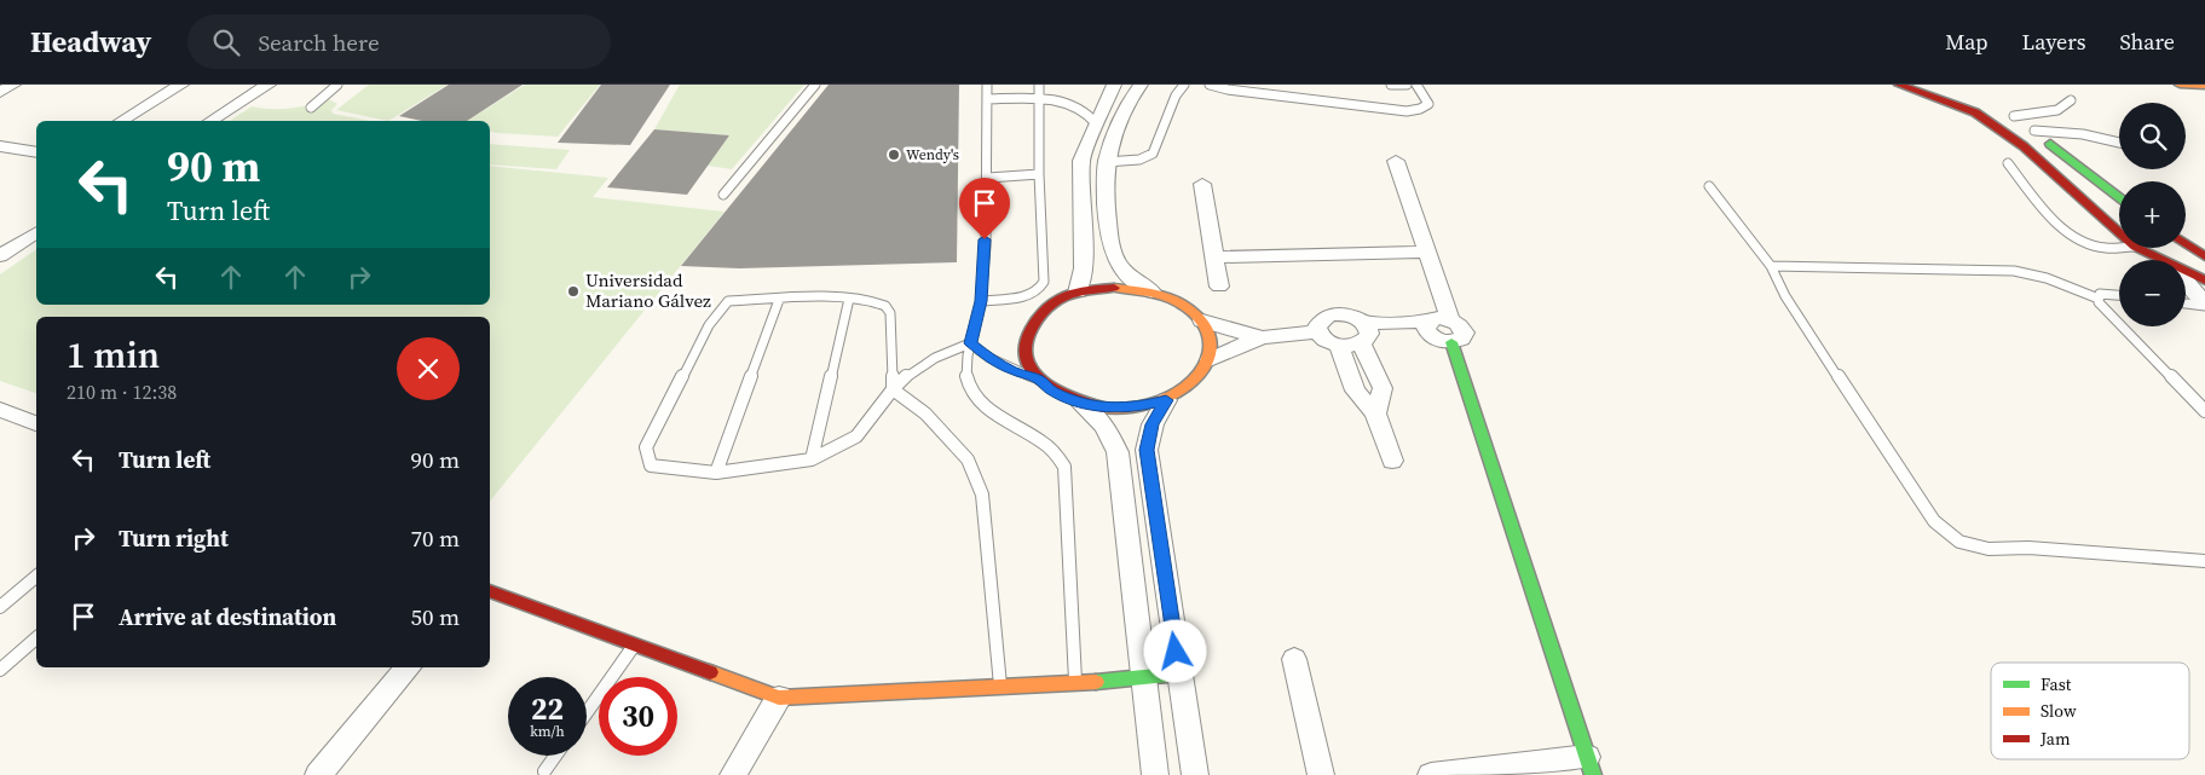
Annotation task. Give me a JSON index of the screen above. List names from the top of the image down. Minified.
{"places":["Wendy's","Universidad Mariano Gálvez"],"legend":["Fast","Slow","Jam"],"page":{"header":"Headway","search":"Search here","nav":["Map","Layers","Share"],"map_buttons":["+","−"],"turn":["90 m","Turn left"],"heading":["1 min","210 m · 12:38"],"list":[{"name":"Turn left","value":"90 m"},{"name":"Turn right","value":"70 m"},{"name":"Arrive at destination","value":"50 m"}],"speed":"22 km/h","limit":"30"}}
